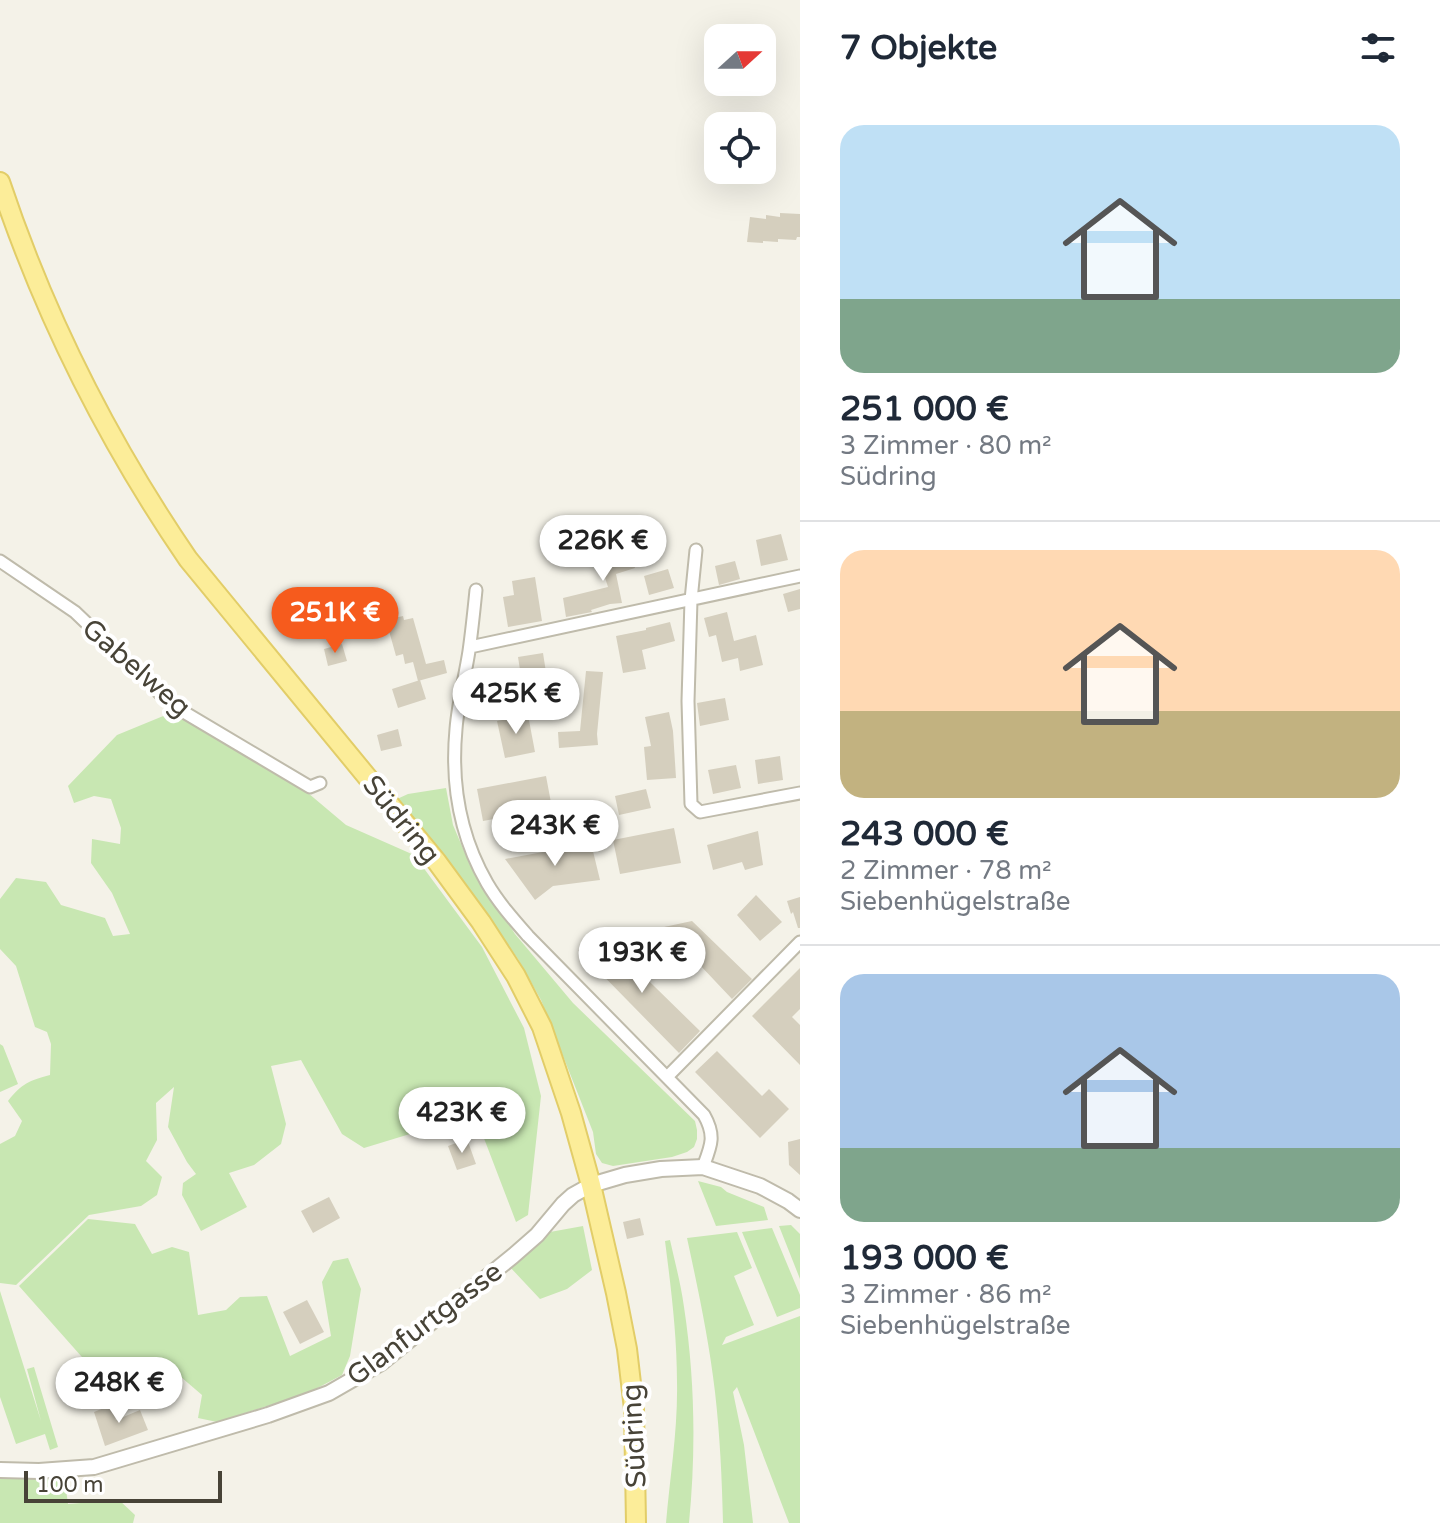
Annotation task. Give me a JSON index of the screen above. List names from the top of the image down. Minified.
{"streets":{"main road":["Südring"],"street":["Gabelweg","Glanfurtgasse"]},"crossings":[["Südring","Glanfurtgasse"]],"scale_bar":"100 m","north":"right","page":{"heading":"7 Objekte","list":[{"name":"251 000 €","note":"3 Zimmer · 80 m² · Südring"},{"name":"243 000 €","note":"2 Zimmer · 78 m² · Siebenhügelstraße"},{"name":"193 000 €","note":"3 Zimmer · 86 m² · Siebenhügelstraße"}],"price":["226K €","251K €","425K €","243K €","193K €","423K €","248K €"],"scale":"100 m"}}
